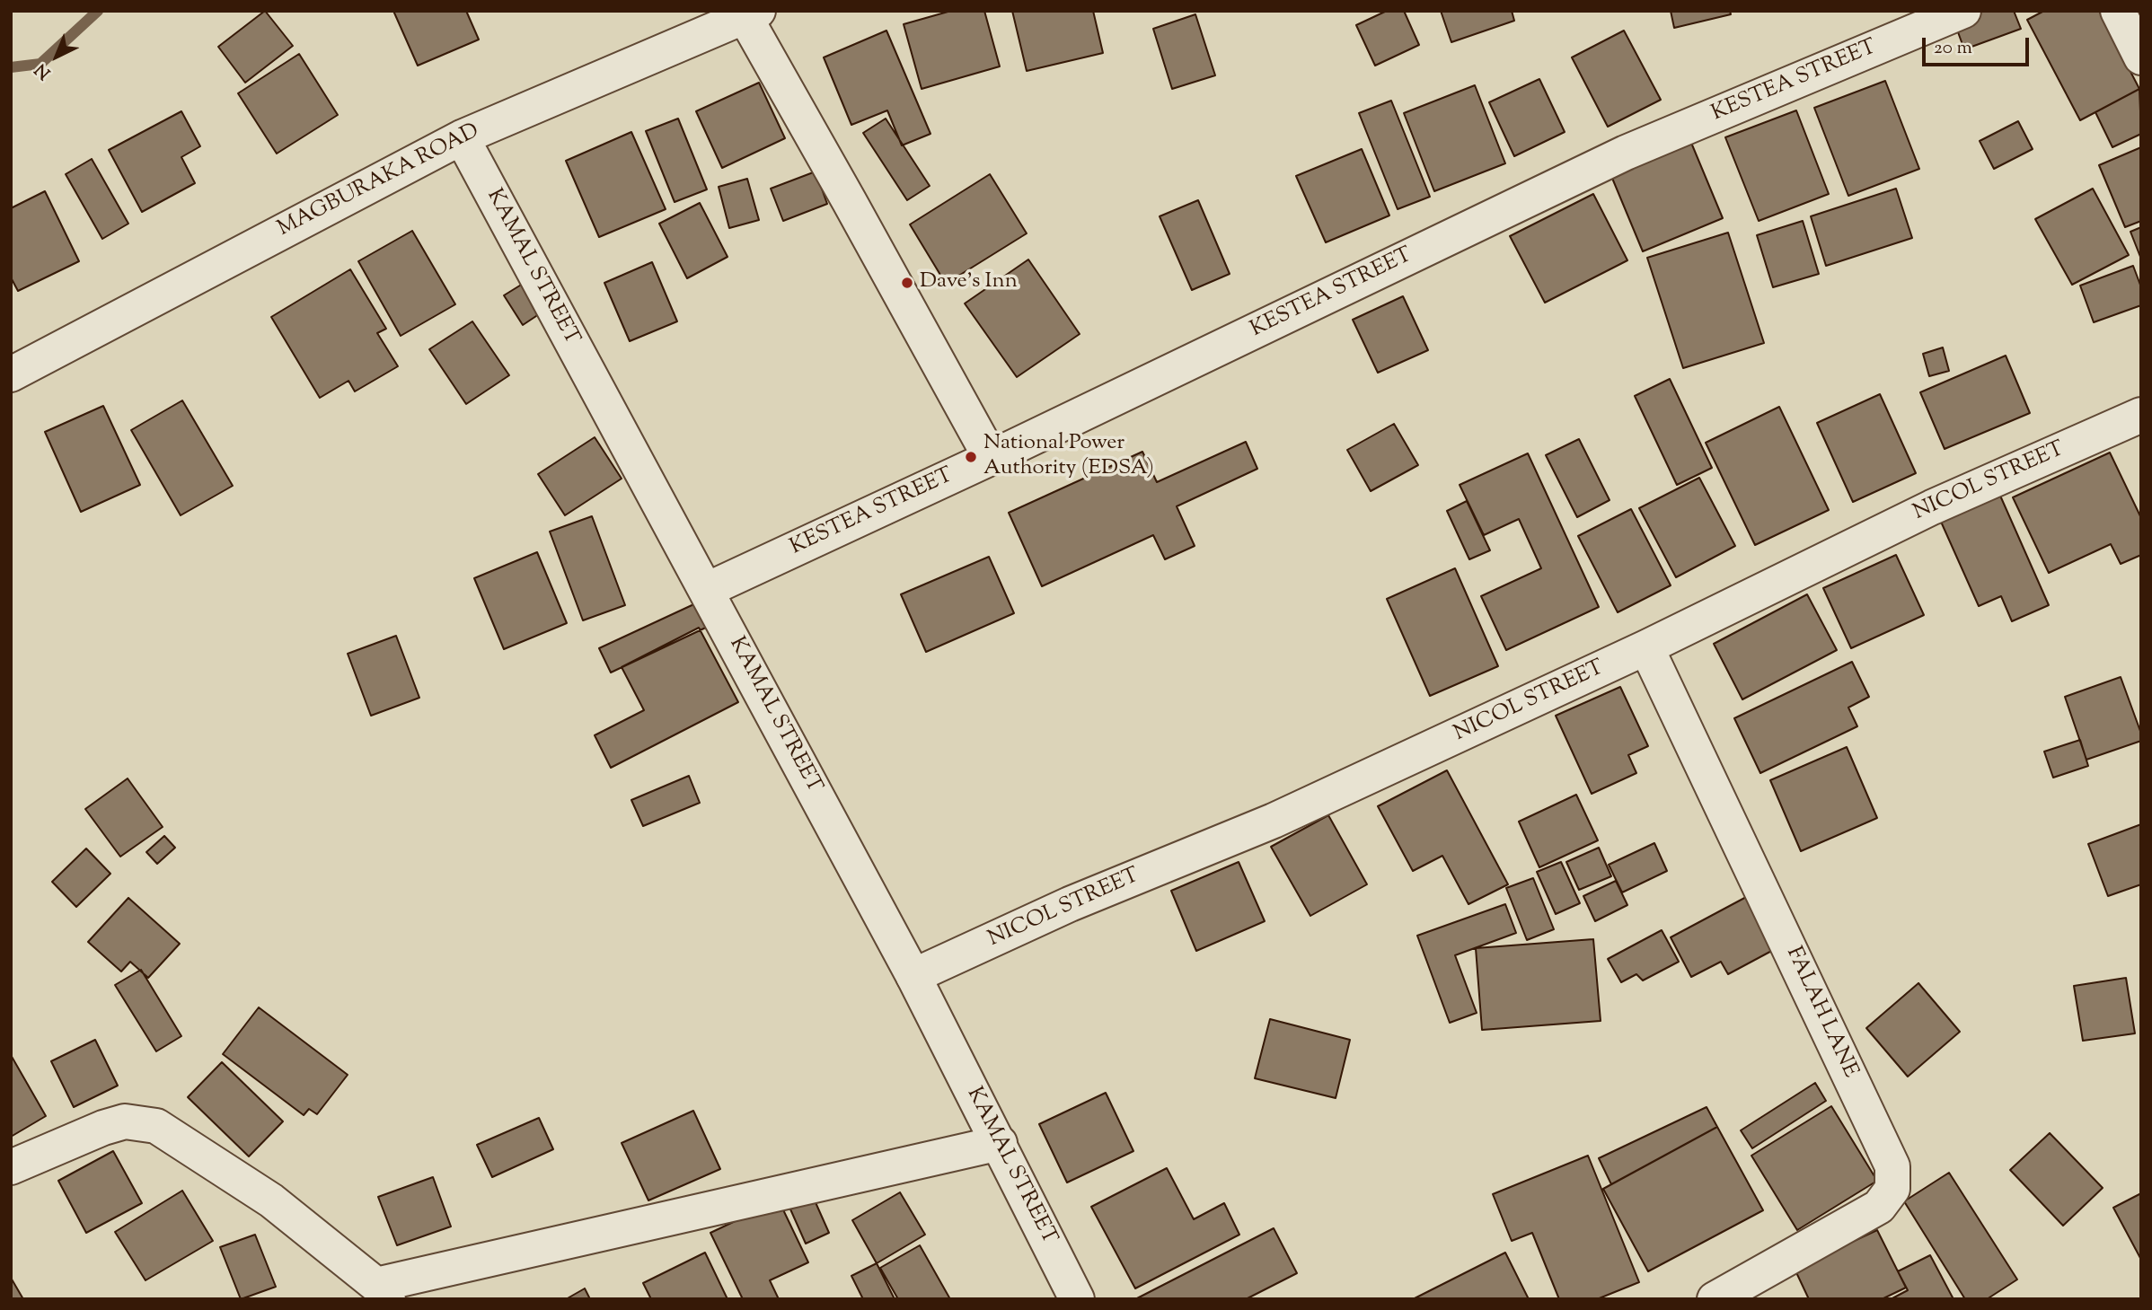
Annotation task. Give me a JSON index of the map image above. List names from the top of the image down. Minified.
{"streets":{"street":["KESTEA STREET","MAGBURAKA ROAD","KAMAL STREET","NICOL STREET","FALAH LANE"]},"crossings":[["KESTEA STREET","KAMAL STREET"],["MAGBURAKA ROAD","KAMAL STREET"],["KAMAL STREET","NICOL STREET"],["NICOL STREET","FALAH LANE"]],"places":["Dave's Inn","National Power Authority (EDSA)"],"scale_bar":"20 m","north":"bottom left"}
